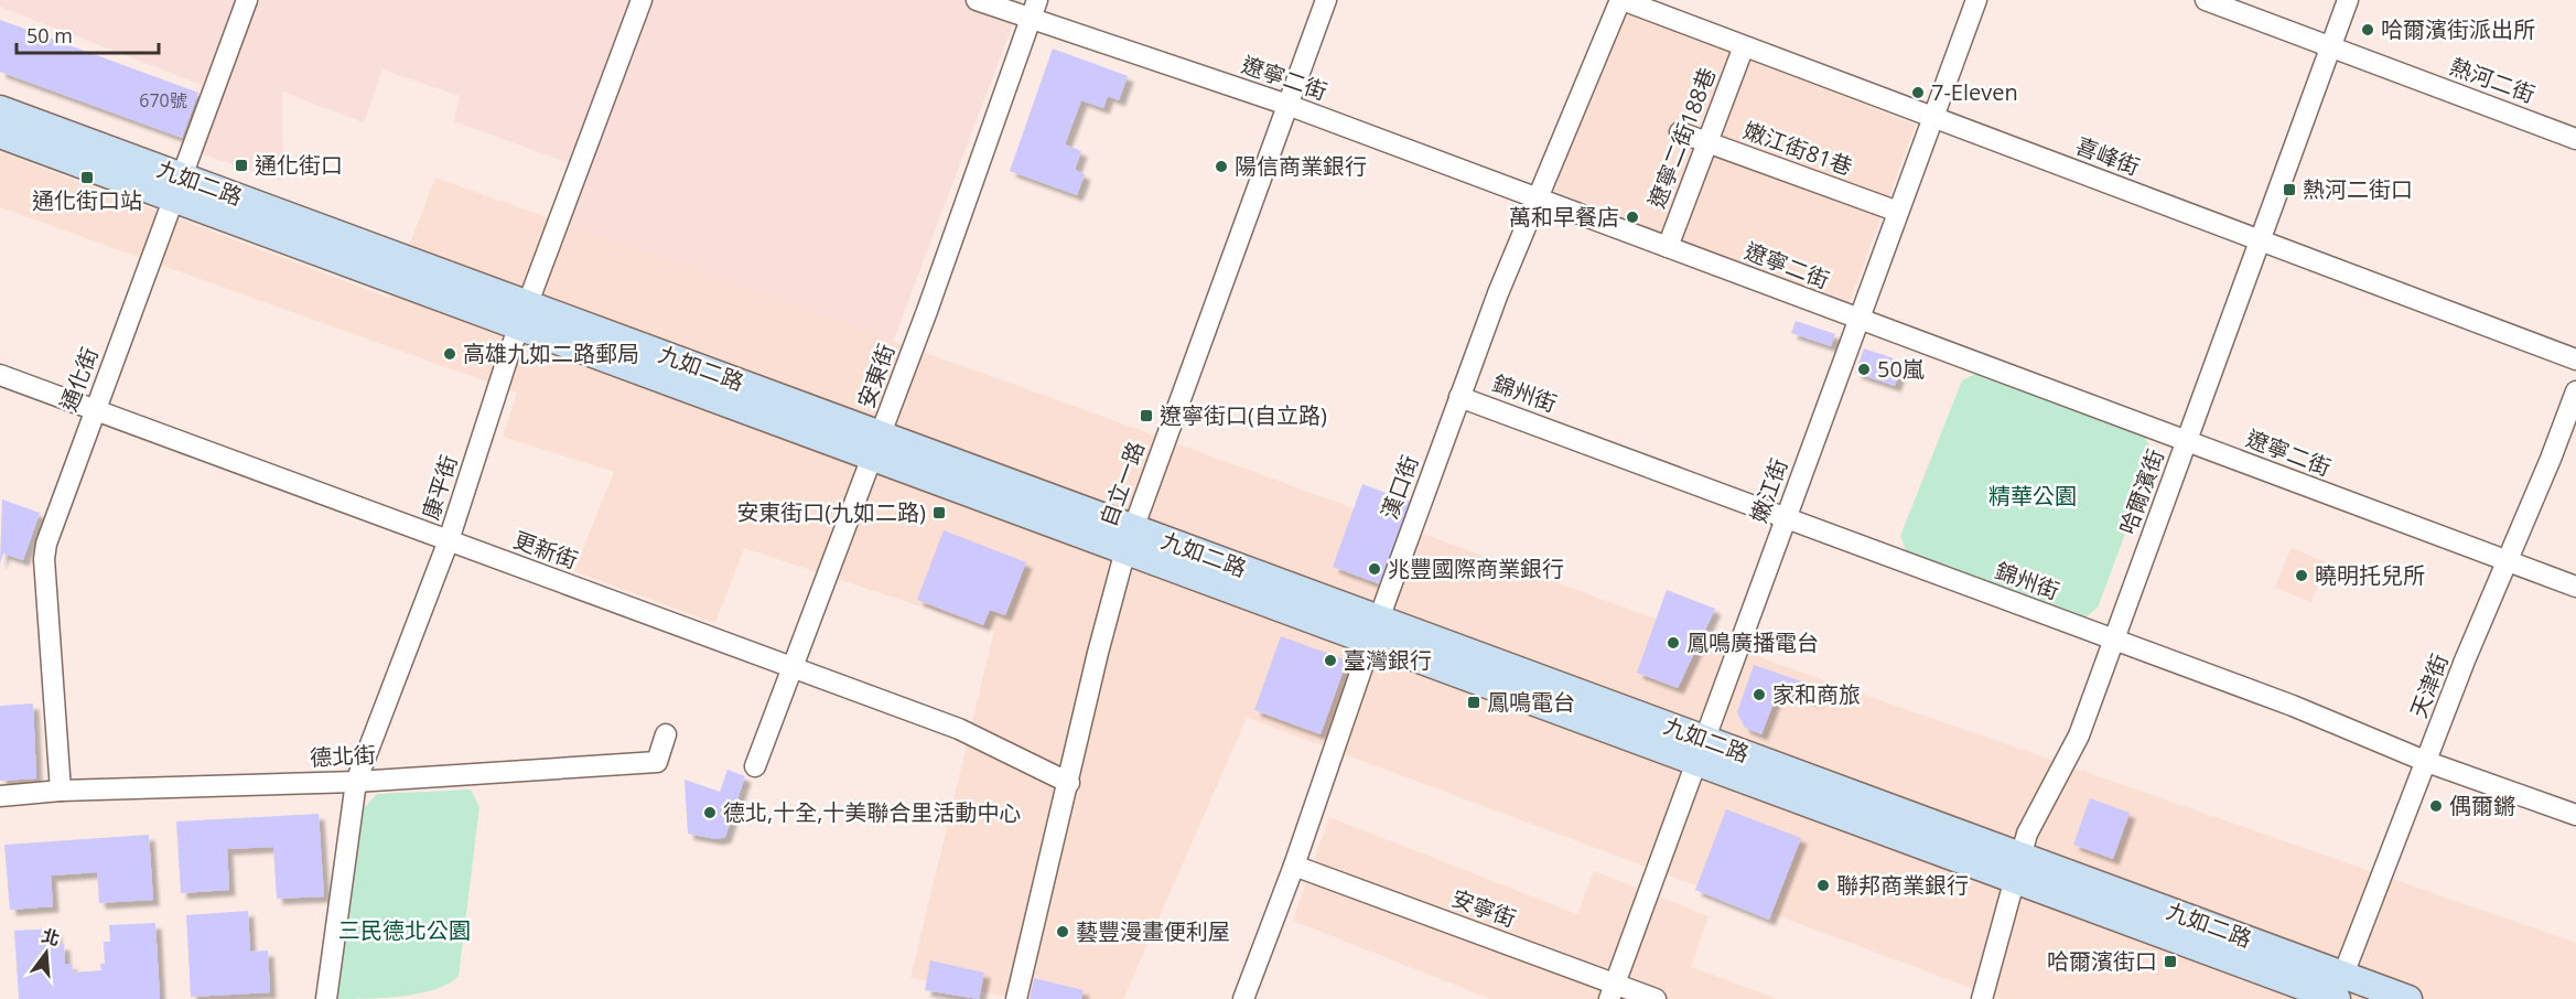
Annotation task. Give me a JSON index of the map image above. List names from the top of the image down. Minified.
{"streets":{"street":["遼寧二街","熱河二街","遼寧二街188巷","嫩江街81巷","喜峰街","九如二路","安東街","通化街","錦州街","自立一路","康平街","漢口街","嫩江街","哈爾濱街","更新街","天津街","德北街","安寧街"]},"crossings":[["遼寧二街","遼寧二街188巷"],["遼寧二街","安東街"],["遼寧二街","自立一路"],["遼寧二街","漢口街"],["遼寧二街","嫩江街"],["遼寧二街","哈爾濱街"],["遼寧二街","天津街"],["熱河二街","哈爾濱街"],["遼寧二街188巷","嫩江街81巷"],["遼寧二街188巷","喜峰街"],["嫩江街81巷","嫩江街"],["喜峰街","漢口街"],["喜峰街","嫩江街"],["喜峰街","哈爾濱街"],["九如二路","安東街"],["九如二路","通化街"],["九如二路","自立一路"],["九如二路","康平街"],["九如二路","漢口街"],["九如二路","嫩江街"],["九如二路","哈爾濱街"],["九如二路","天津街"],["安東街","更新街"],["通化街","更新街"],["通化街","德北街"],["錦州街","漢口街"],["錦州街","嫩江街"],["錦州街","哈爾濱街"],["錦州街","天津街"],["自立一路","更新街"],["康平街","更新街"],["康平街","德北街"],["漢口街","安寧街"],["嫩江街","安寧街"]],"parks":["精華公園","三民德北公園"],"places":{"other":["哈爾濱街派出所","7-Eleven","陽信商業銀行","萬和早餐店","高雄九如二路郵局","50嵐","兆豐國際商業銀行","曉明托兒所","鳳鳴廣播電台","臺灣銀行","家和商旅","偶爾鏘","德北,十全,十美聯合里活動中心","聯邦商業銀行","藝豐漫畫便利屋"],"transit":["通化街口","通化街口站","熱河二街口","遼寧街口(自立路)","安東街口(九如二路)","鳳鳴電台","哈爾濱街口"]},"house_numbers":["670號"],"scale_bar":"50 m","north":"top"}
